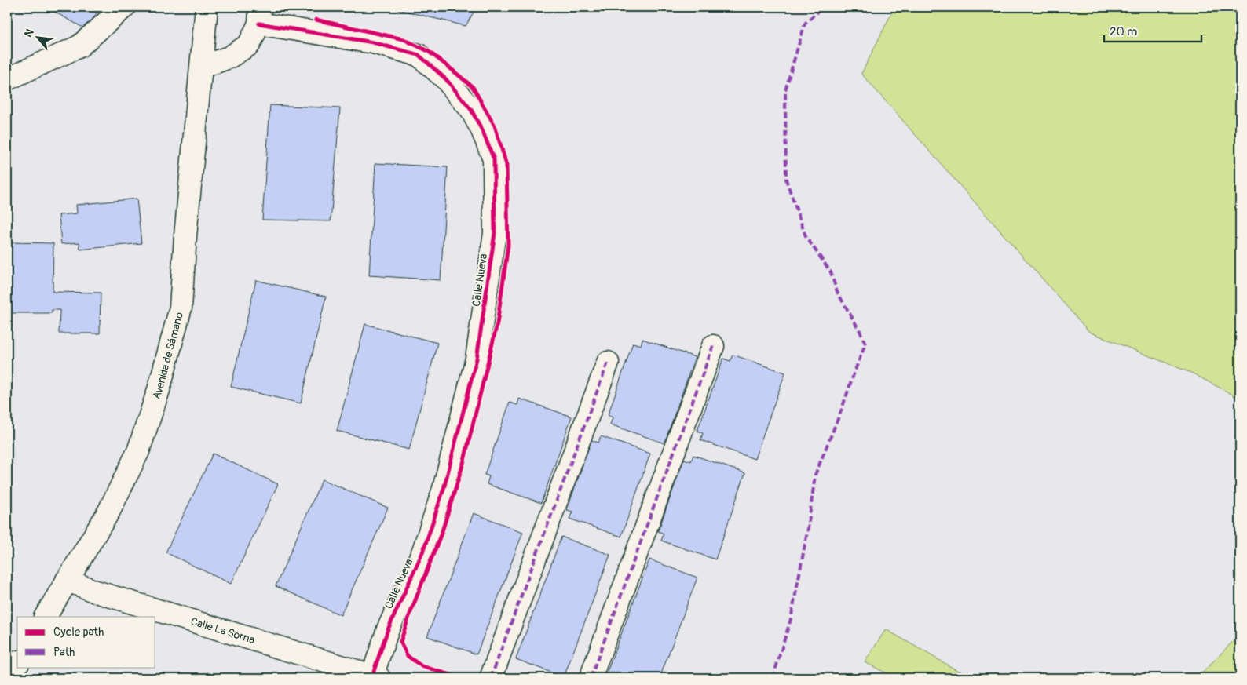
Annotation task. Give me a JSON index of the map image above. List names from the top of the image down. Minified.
{"streets":{"street":["Calle Nueva","Avenida de Sámano","Calle La Sorna"]},"crossings":[["Calle Nueva","Calle La Sorna"],["Avenida de Sámano","Calle La Sorna"]],"legend":["Cycle path","Path"],"scale_bar":"20 m","north":"top left"}
